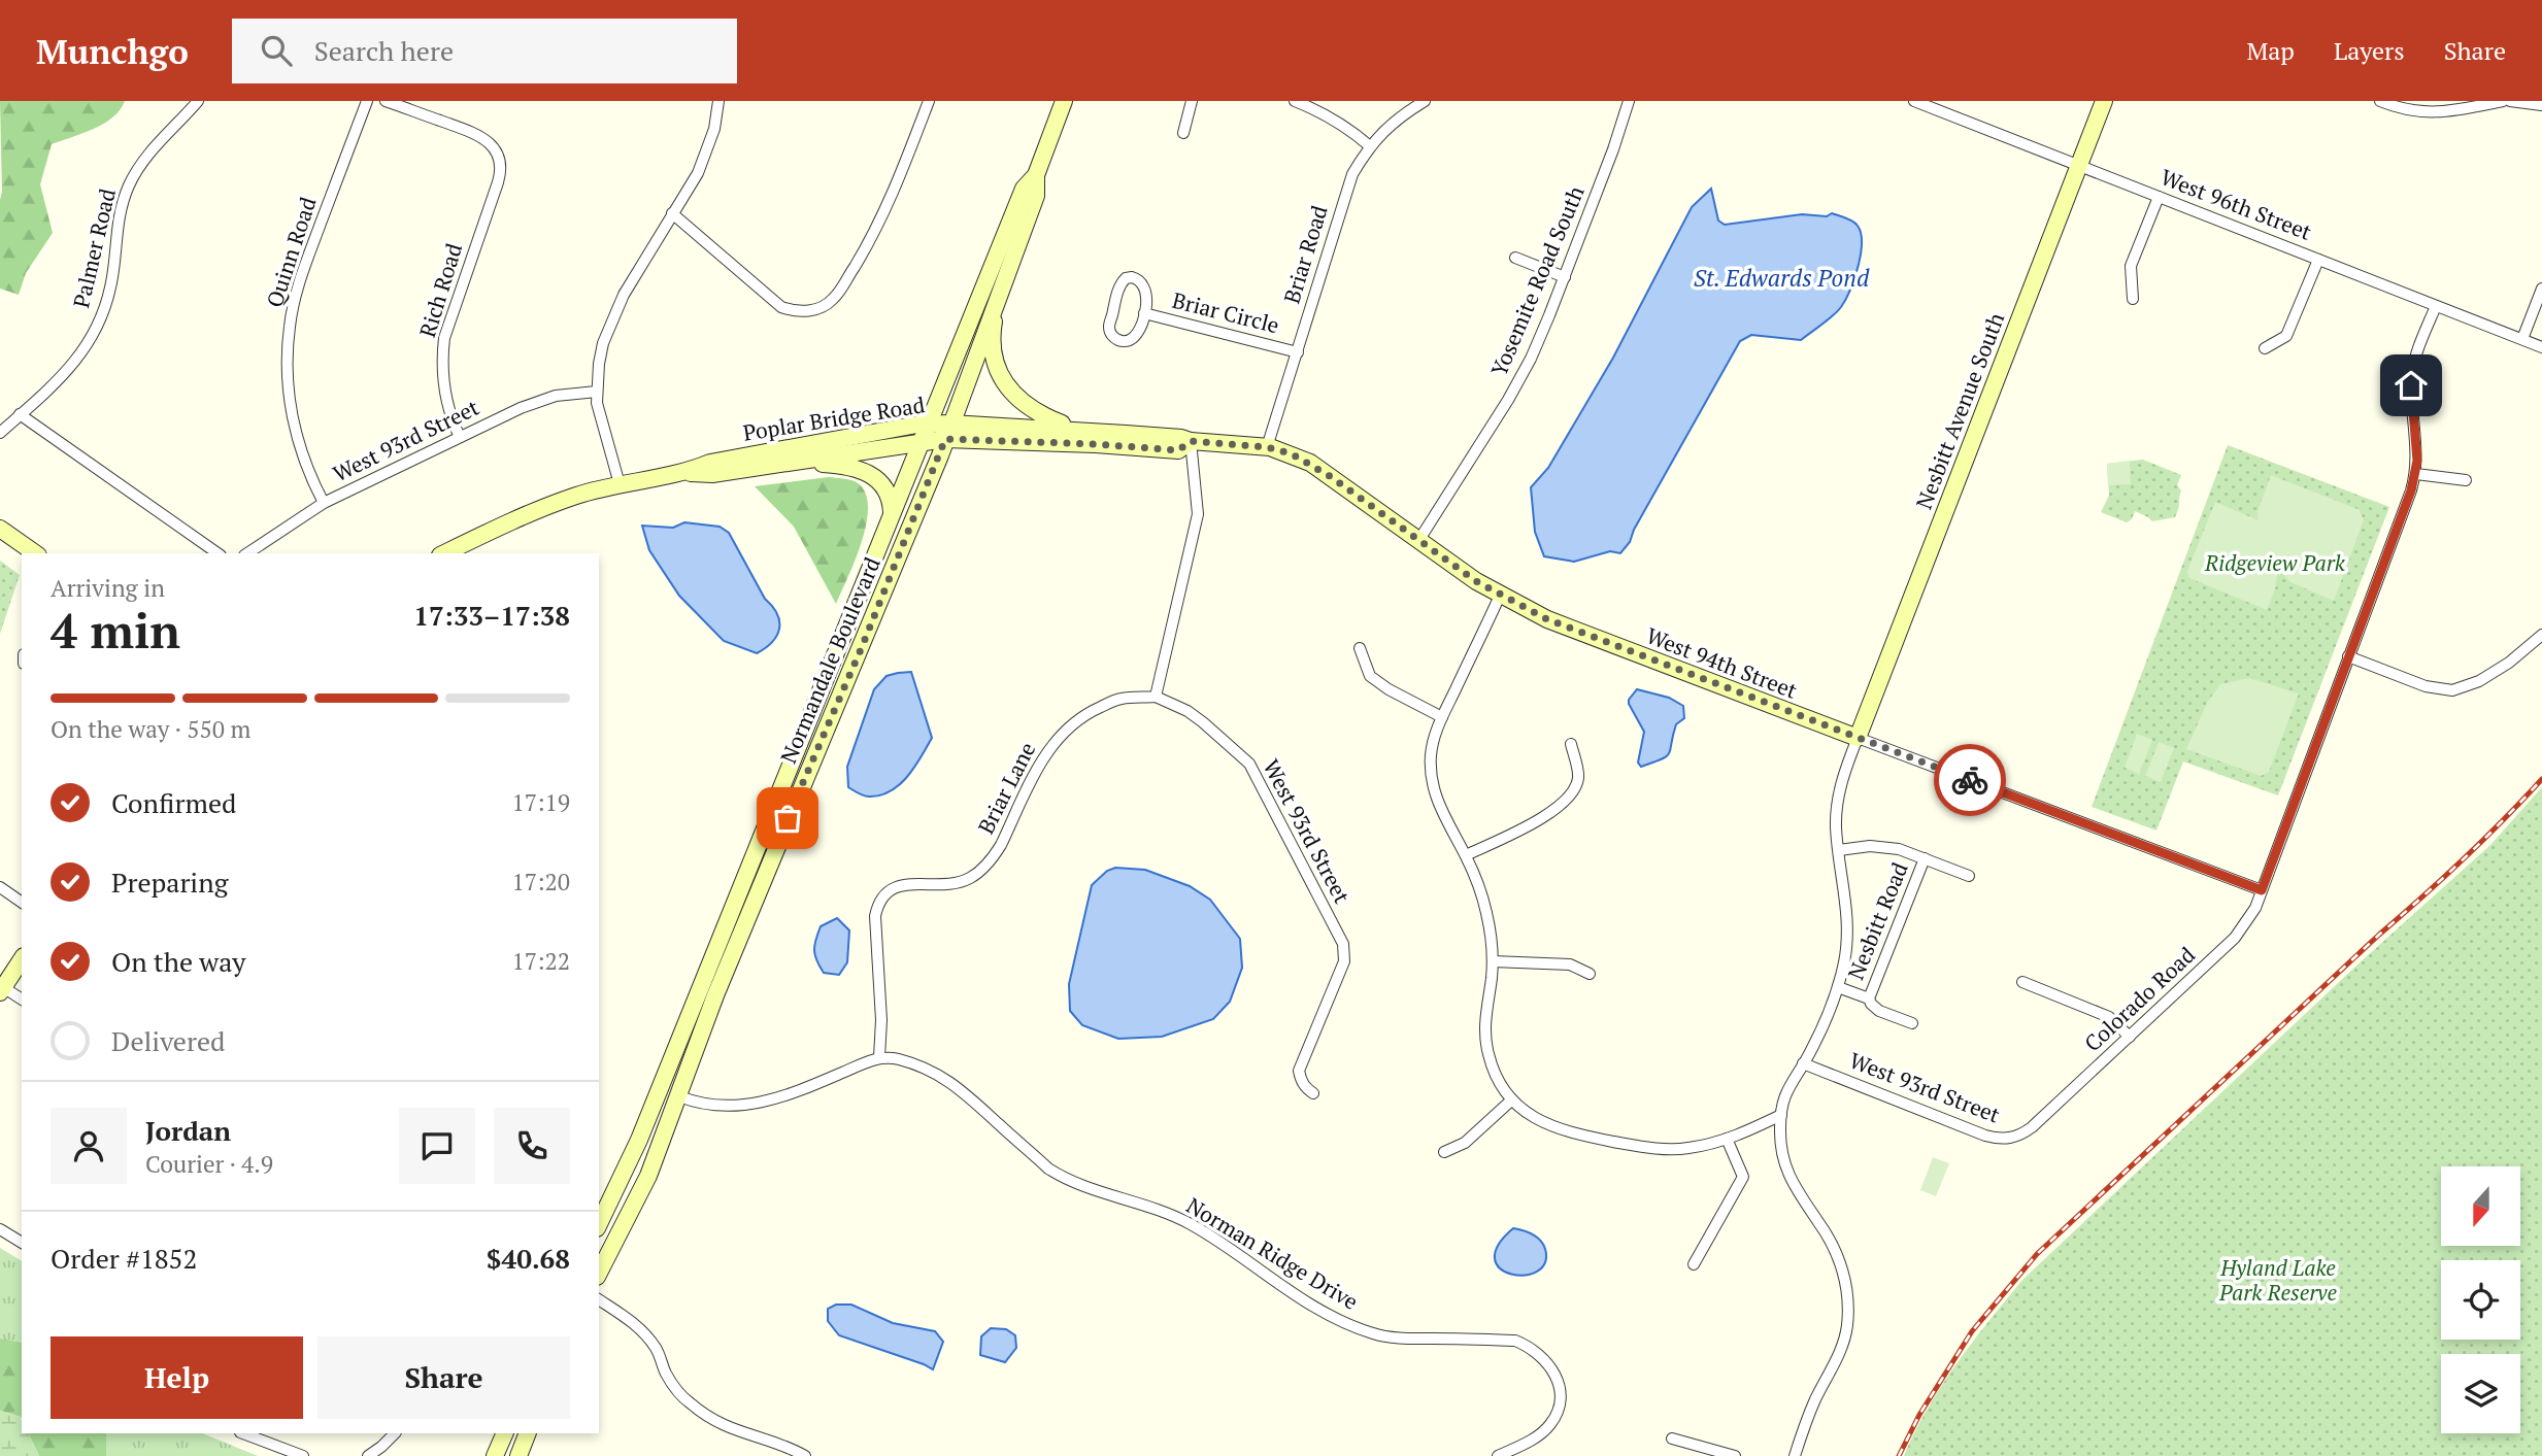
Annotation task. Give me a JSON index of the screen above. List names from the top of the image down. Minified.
{"streets":{"main road":["Nesbitt Avenue South","Poplar Bridge Road","Normandale Boulevard","West 94th Street"],"street":["West 96th Street","Palmer Road","Quinn Road","Briar Road","Yosemite Road South","Rich Road","Briar Circle","West 93rd Street","Briar Lane","Nesbitt Road","Colorado Road","Norman Ridge Drive"]},"crossings":[["West 96th Street","Nesbitt Avenue South"],["Quinn Road","West 93rd Street"],["Briar Road","Briar Circle"],["Briar Road","West 94th Street"],["Yosemite Road South","West 94th Street"],["Rich Road","West 93rd Street"],["Nesbitt Avenue South","West 94th Street"],["Nesbitt Avenue South","Nesbitt Road"],["Poplar Bridge Road","Normandale Boulevard"],["Poplar Bridge Road","West 94th Street"],["West 93rd Street","Briar Lane"],["West 93rd Street","Nesbitt Road"],["West 93rd Street","Colorado Road"],["West 94th Street","Nesbitt Road"],["West 94th Street","Colorado Road"],["Briar Lane","Norman Ridge Drive"]],"water":["St. Edwards Pond"],"parks":["Ridgeview Park","Hyland Lake Park Reserve"],"north":"bottom","page":{"header":"Munchgo","search":"Search here","nav":["Map","Layers","Share"],"heading":["4 min","Arriving in","17:33–17:38"],"panel":["Jordan","Courier · 4.9","Order #1852","$40.68"],"bar":"On the way · 550 m","list":[["Confirmed","17:19"],["Preparing","17:20"],["On the way","17:22"],"Delivered"],"buttons":["Help","Share"]}}
